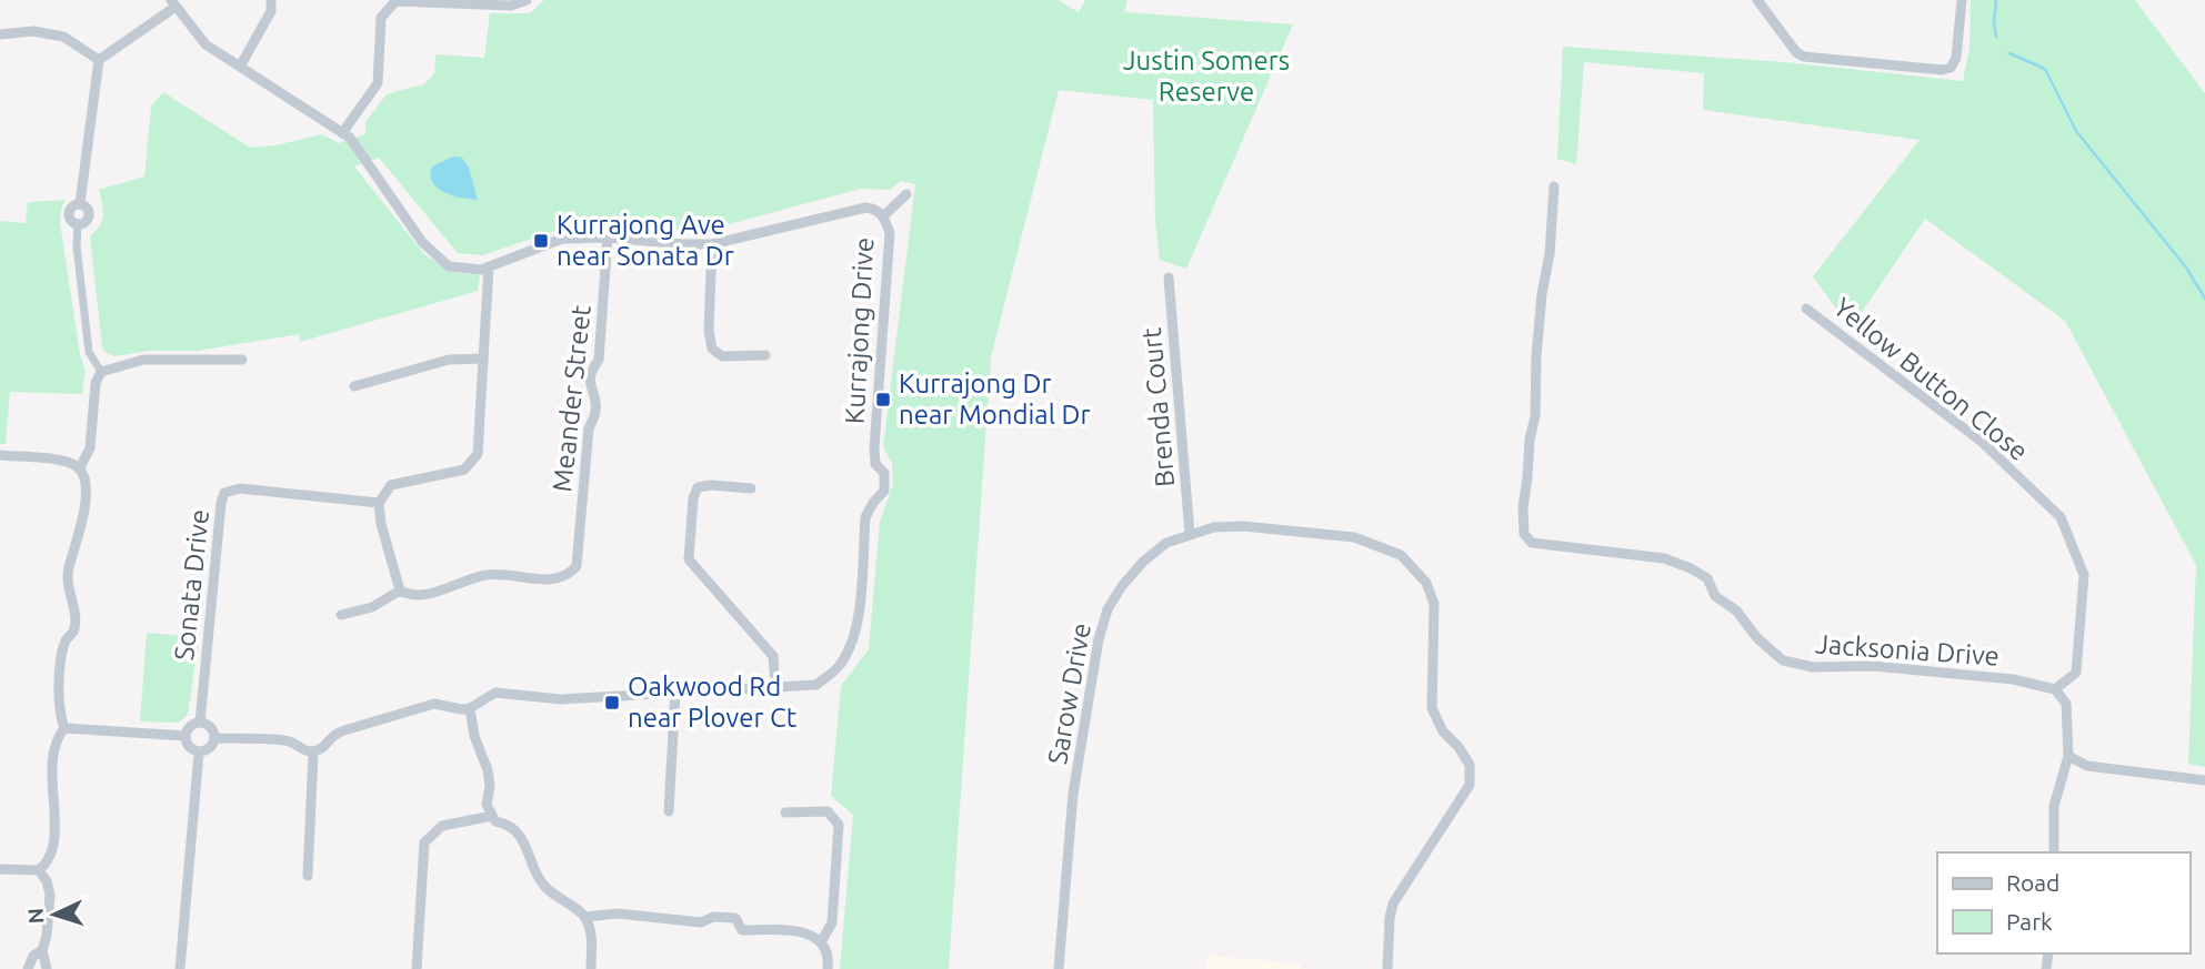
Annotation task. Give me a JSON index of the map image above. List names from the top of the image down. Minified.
{"streets":{"street":["Kurrajong Drive","Yellow Button Close","Meander Street","Brenda Court","Sonata Drive","Jacksonia Drive","Sarow Drive"]},"crossings":[["Kurrajong Drive","Meander Street"],["Yellow Button Close","Jacksonia Drive"],["Brenda Court","Sarow Drive"]],"parks":["Justin Somers Reserve"],"places":{"transit":["Kurrajong Ave near Sonata Dr","Kurrajong Dr near Mondial Dr","Oakwood Rd near Plover Ct"]},"legend":["Road","Park"],"north":"left"}
